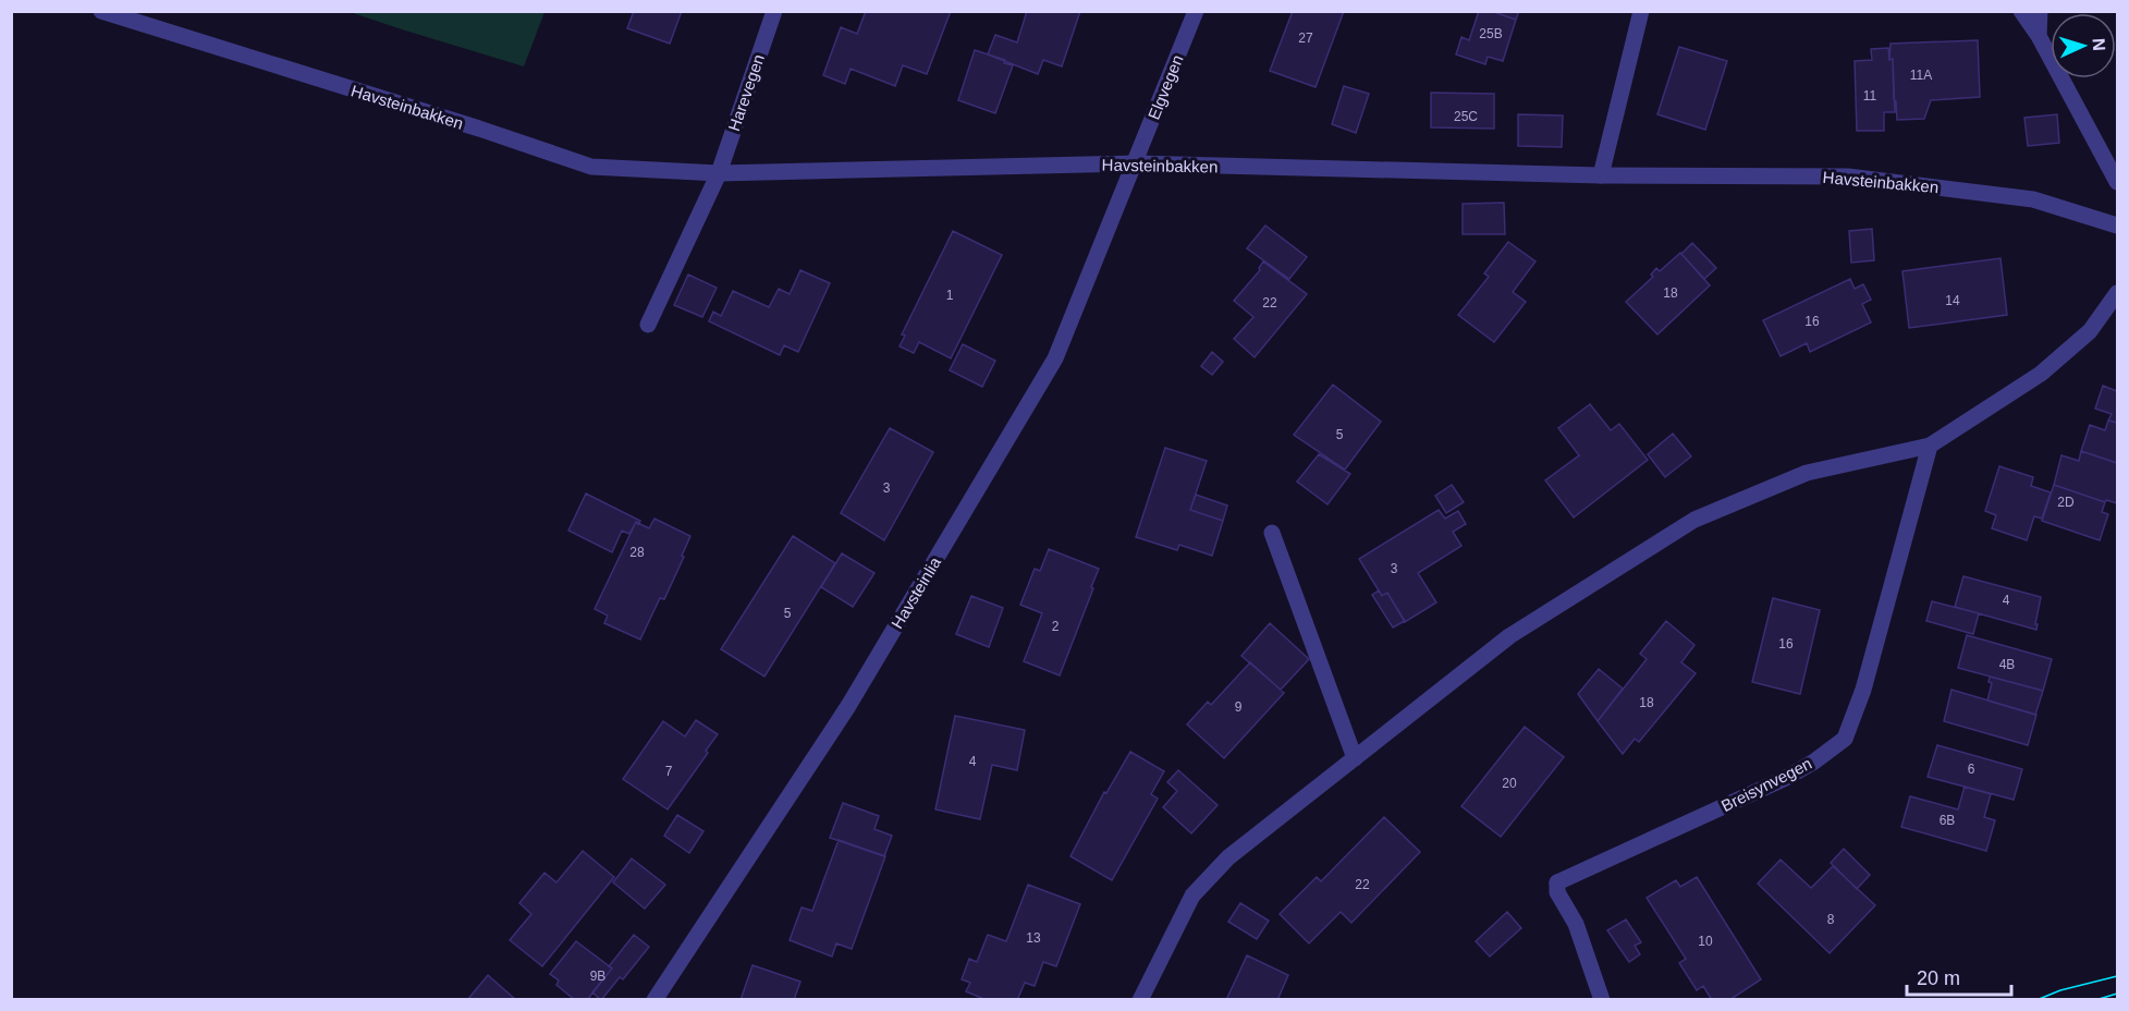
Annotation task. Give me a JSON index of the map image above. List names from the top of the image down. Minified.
{"streets":{"street":["Elgvegen","Harevegen","Havsteinbakken","Havsteinlia","Breisynvegen"]},"crossings":[["Elgvegen","Havsteinbakken"],["Elgvegen","Havsteinlia"],["Harevegen","Havsteinbakken"],["Havsteinbakken","Havsteinlia"]],"house_numbers":["25B","27","11A","11","25C","18","1","14","22","16","5","3","2D","28","3","4","5","2","16","4B","18","9","4","6","7","20","6B","22","8","13","10","9B"],"scale_bar":"20 m","north":"right"}
